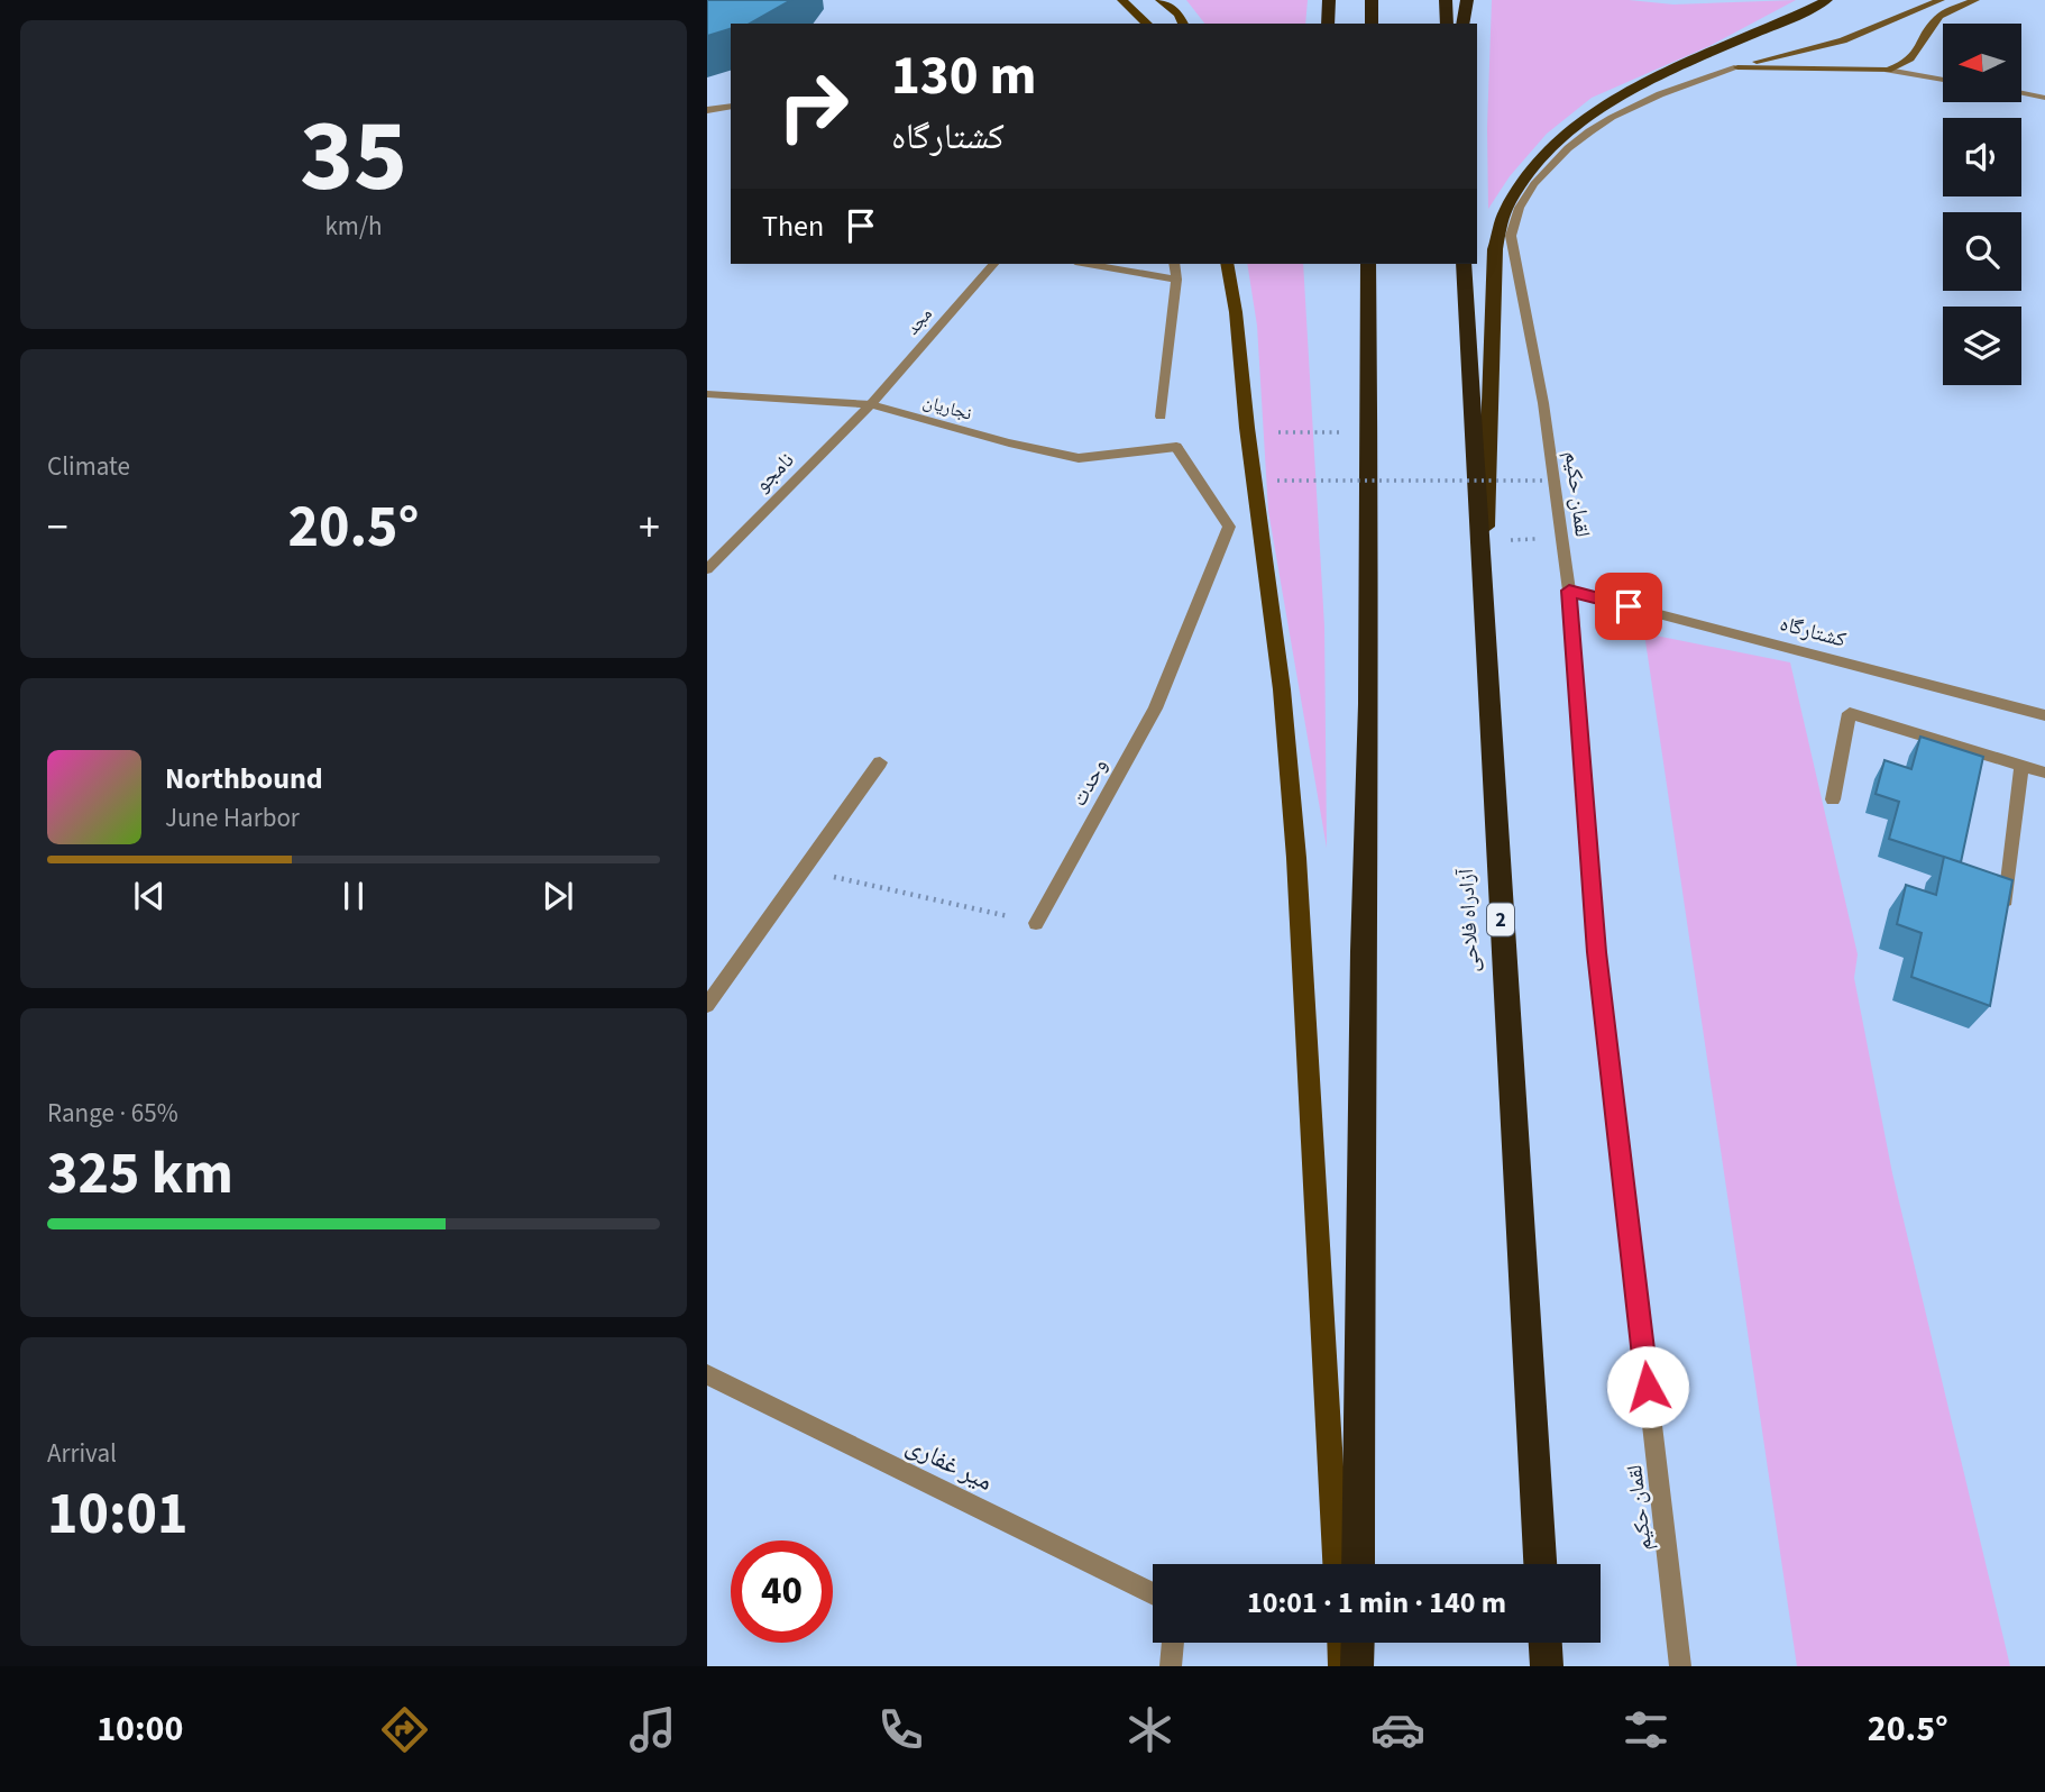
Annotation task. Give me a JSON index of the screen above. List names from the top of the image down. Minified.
{"streets":{"highway":["2","آزادراه فلاحی"],"main road":["لقمان حکیم"],"street":["مجد","نجاریان","نامجو","کشتارگاه","وحدت","میر غفاری"]},"crossings":[["مجد","نجاریان"],["مجد","نامجو"],["نجاریان","نامجو"],["نجاریان","وحدت"],["لقمان حکیم","کشتارگاه"]],"north":"left","page":{"tile":[["35","km/h"],"Climate",["Range · 65%","325 km"],["Arrival","10:01"]],"turn":["130 m","کشتارگاه"],"then":"Then","heat":["−","20.5°","+"],"song":["Northbound","June Harbor"],"limit":"40","trip":"10:01 · 1 min · 140 m","tabs":["10:00","20.5°"]}}
